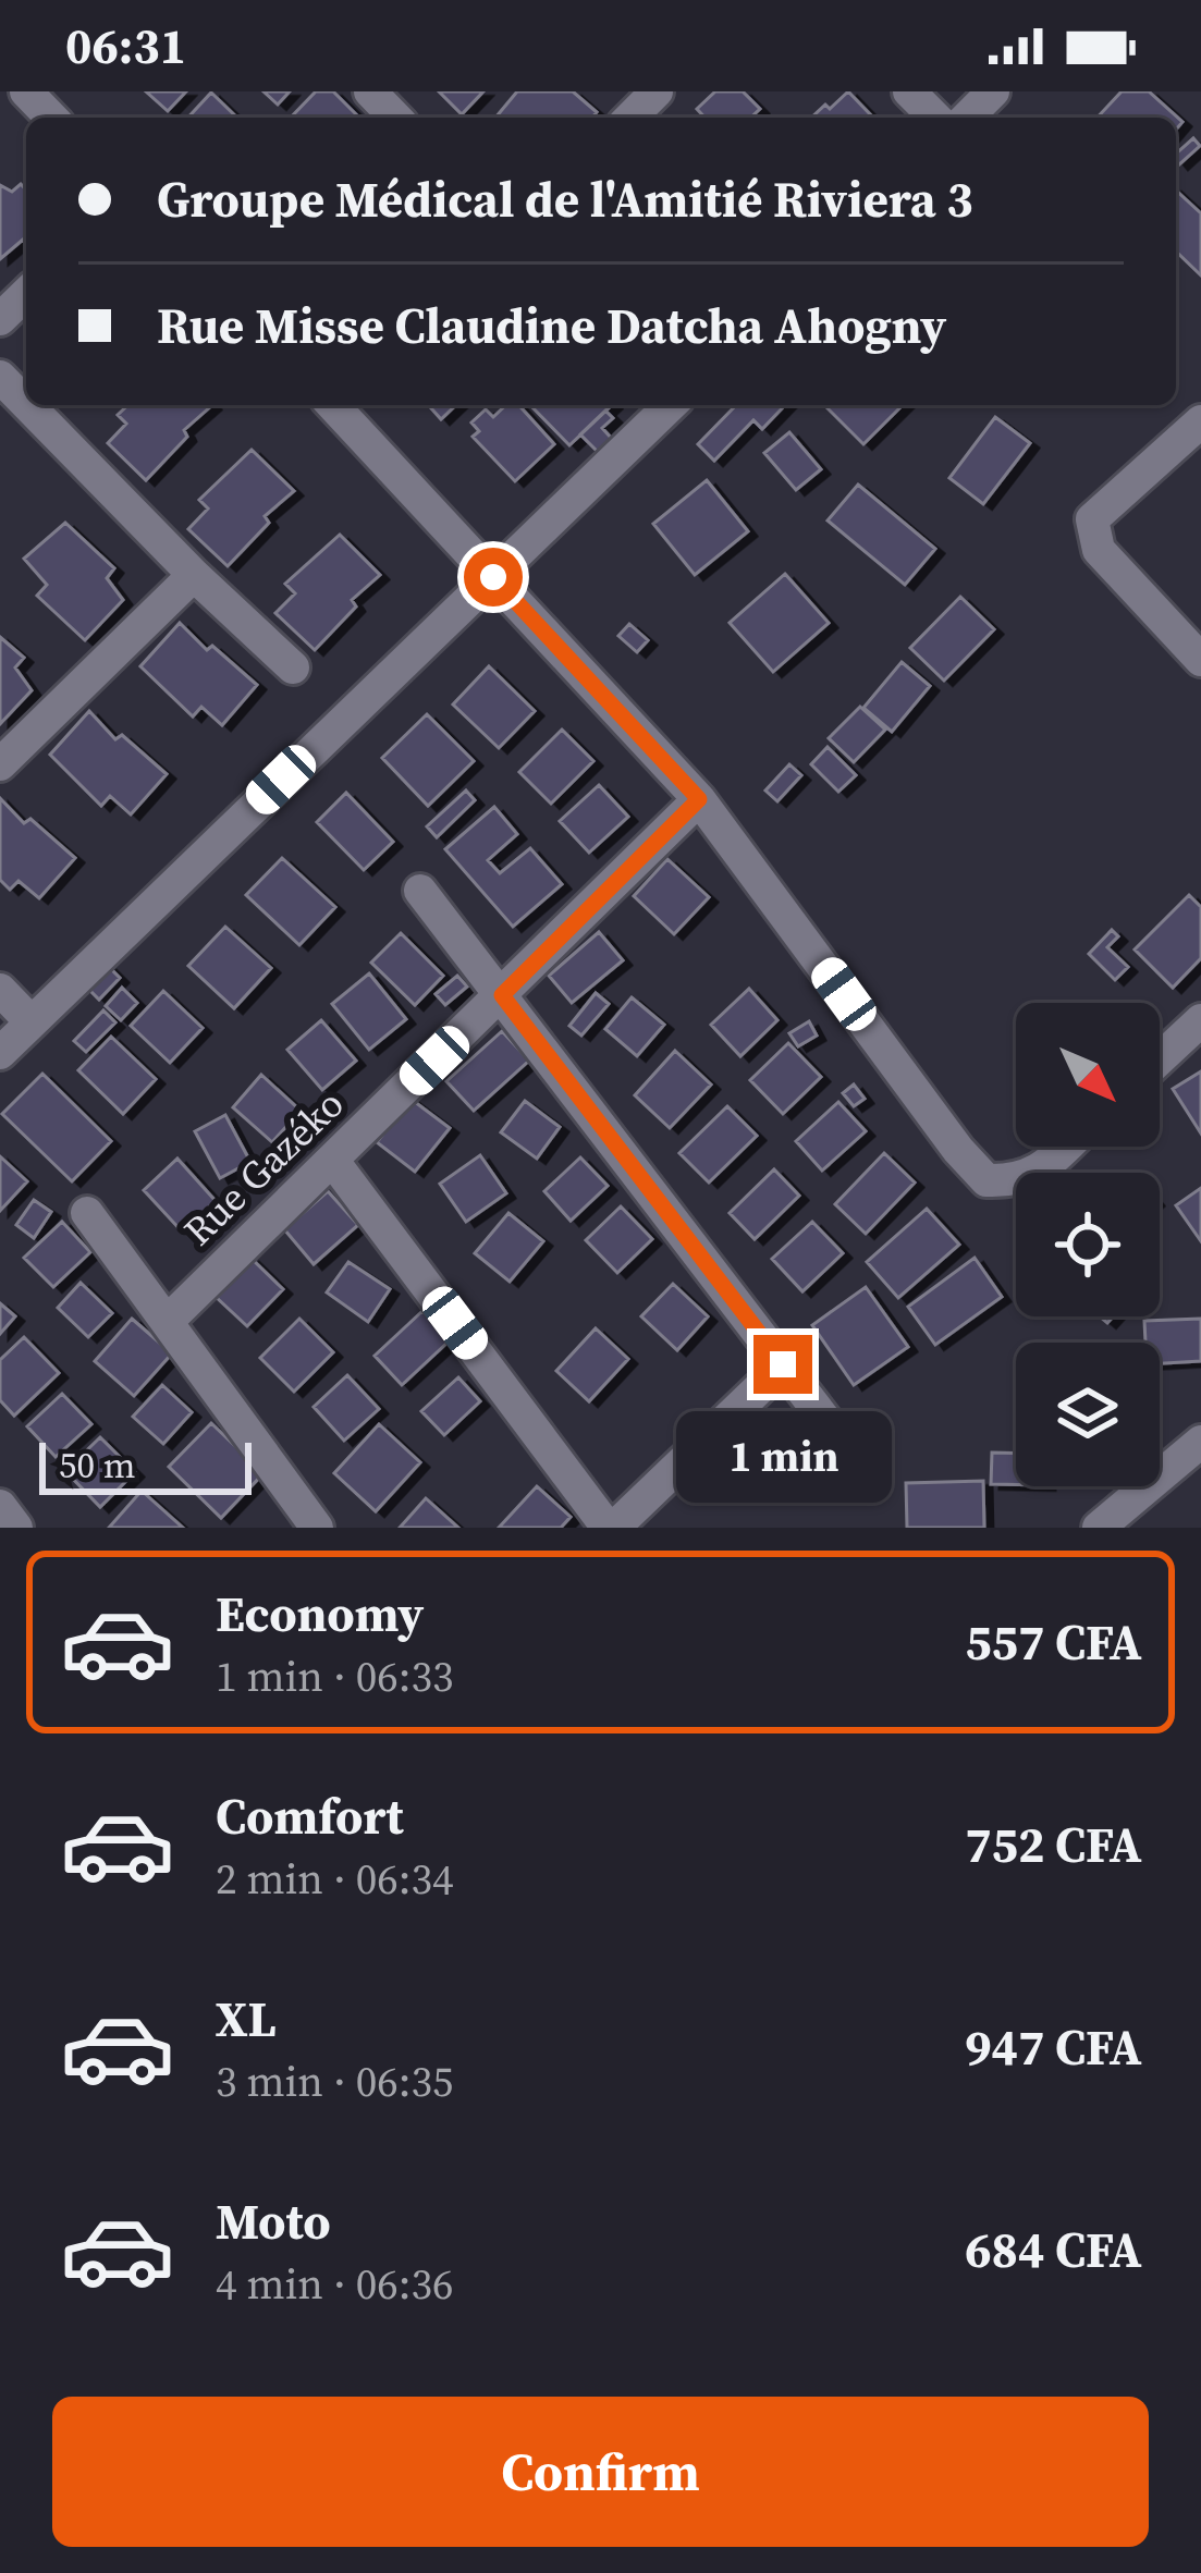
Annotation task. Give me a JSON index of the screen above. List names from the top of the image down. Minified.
{"streets":{"street":["Rue Gazéko"]},"scale_bar":"50 m","north":"bottom right","page":{"status":"06:31","banner":["Groupe Médical de l'Amitié Riviera 3","Rue Misse Claudine Datcha Ahogny"],"bubble":"1 min","scale":"50 m","list":[{"name":"Economy","note":"1 min · 06:33","value":"557 CFA"},{"name":"Comfort","note":"2 min · 06:34","value":"752 CFA"},{"name":"XL","note":"3 min · 06:35","value":"947 CFA"},{"name":"Moto","note":"4 min · 06:36","value":"684 CFA"}],"buttons":"Confirm"}}
